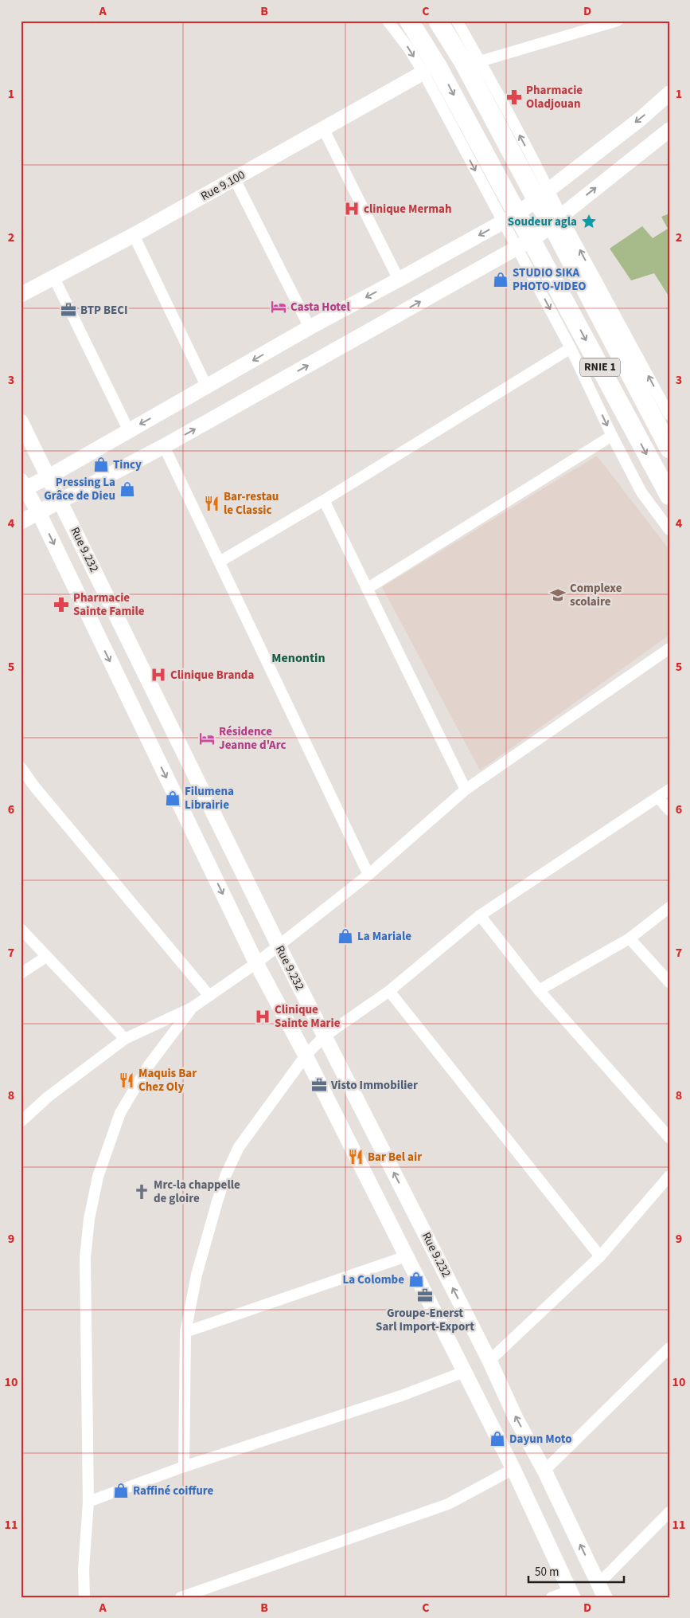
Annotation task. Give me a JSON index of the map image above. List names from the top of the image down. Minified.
{"streets":{"highway":["RNIE 1"],"street":["Rue 9.100","Rue 9.232"]},"districts":["Menontin"],"places":{"pharmacy":["Pharmacie Oladjouan","Pharmacie Sainte Famile"],"hospital":["clinique Mermah","Clinique Branda","Clinique Sainte Marie"],"place":["Soudeur agla"],"shop":["STUDIO SIKA PHOTO-VIDEO","Tincy","Pressing La Grâce de Dieu","Filumena Librairie","La Mariale","La Colombe","Dayun Moto","Raffiné coiffure"],"hotel":["Casta Hotel","Résidence Jeanne d'Arc"],"office":["BTP BECI","Visto Immobilier","Groupe-Enerst Sarl Import-Export"],"restaurant":["Bar-restau le Classic","Maquis Bar Chez Oly","Bar Bel air"],"school or university":["Complexe scolaire"],"church":["Mrc-la chappelle de gloire"]},"scale_bar":"50 m","grid":{"columns":["A","B","C","D"],"rows":["1","2","3","4","5","6","7","8","9","10","11"]}}
